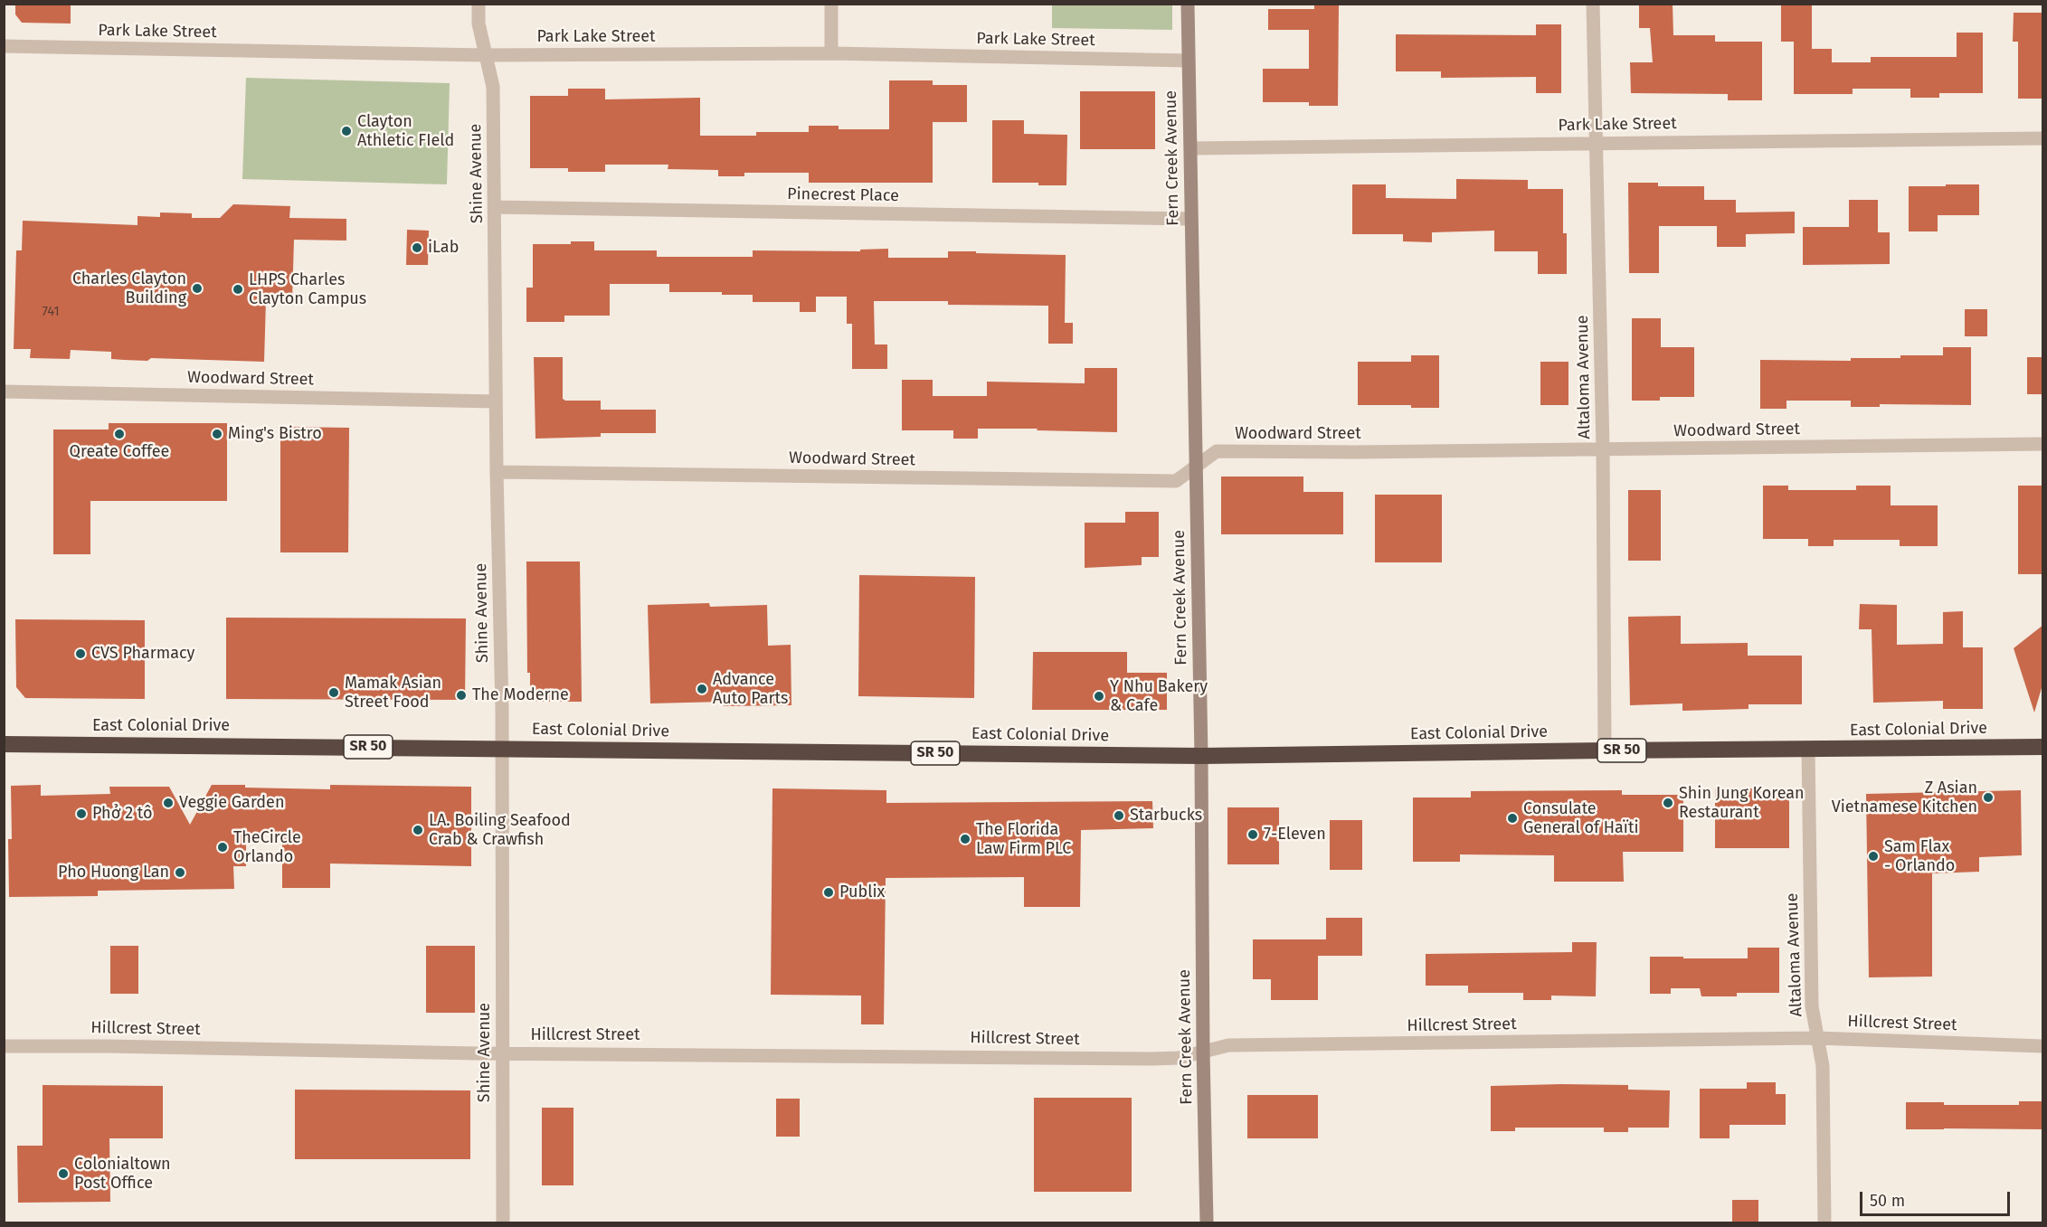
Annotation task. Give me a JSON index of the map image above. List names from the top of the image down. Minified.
{"streets":{"highway":["East Colonial Drive","SR 50"],"street":["Park Lake Street","Fern Creek Avenue","Shine Avenue","Pinecrest Place","Altaloma Avenue","Woodward Street","Hillcrest Street"]},"crossings":[["Park Lake Street","Fern Creek Avenue"],["Park Lake Street","Shine Avenue"],["Park Lake Street","Altaloma Avenue"],["Fern Creek Avenue","Pinecrest Place"],["Fern Creek Avenue","Woodward Street"],["Fern Creek Avenue","East Colonial Drive"],["Fern Creek Avenue","Hillcrest Street"],["Shine Avenue","Pinecrest Place"],["Shine Avenue","Woodward Street"],["Shine Avenue","East Colonial Drive"],["Shine Avenue","Hillcrest Street"],["Altaloma Avenue","Woodward Street"],["Altaloma Avenue","East Colonial Drive"],["Altaloma Avenue","Hillcrest Street"]],"places":["Clayton Athletic FIeld","iLab","Charles Clayton Building","LHPS Charles Clayton Campus","Qreate Coffee","Ming's Bistro","CVS Pharmacy","Advance Auto Parts","Mamak Asian Street Food","The Moderne","Y Nhu Bakery & Cafe","Z Asian Vietnamese Kitchen","Veggie Garden","Shin Jung Korean Restaurant","Phở 2 tô","Starbucks","Consulate General of Haïti","LA. Boiling Seafood Crab & Crawfish","7-Eleven","The Florida Law Firm PLC","TheCircle Orlando","Sam Flax - Orlando","Pho Huong Lan","Publix","Colonialtown Post Office"],"house_numbers":["741"],"scale_bar":"50 m"}
